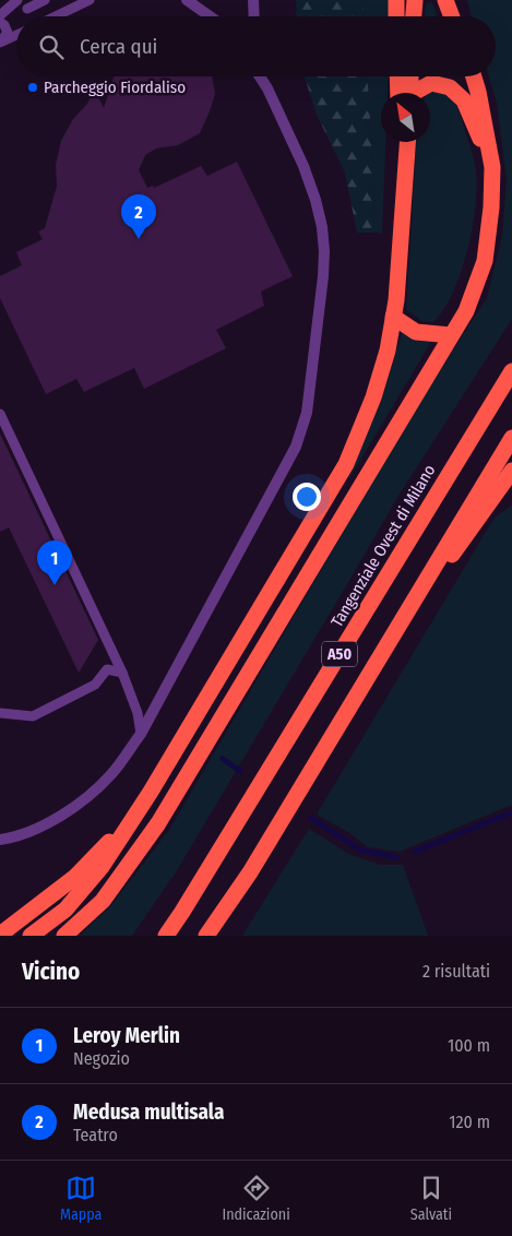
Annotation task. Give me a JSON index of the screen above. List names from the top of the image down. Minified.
{"streets":{"highway":["Tangenziale Ovest di Milano","A50"]},"places":["Parcheggio Fiordaliso"],"north":"top left","page":{"search":"Cerca qui","pins":["2","1"],"heading":["Vicino","2 risultati"],"list":[{"mark":"1","name":"Leroy Merlin","note":"Negozio","value":"100 m"},{"mark":"2","name":"Medusa multisala","note":"Teatro","value":"120 m"}],"nav":["Mappa","Indicazioni","Salvati"]}}
